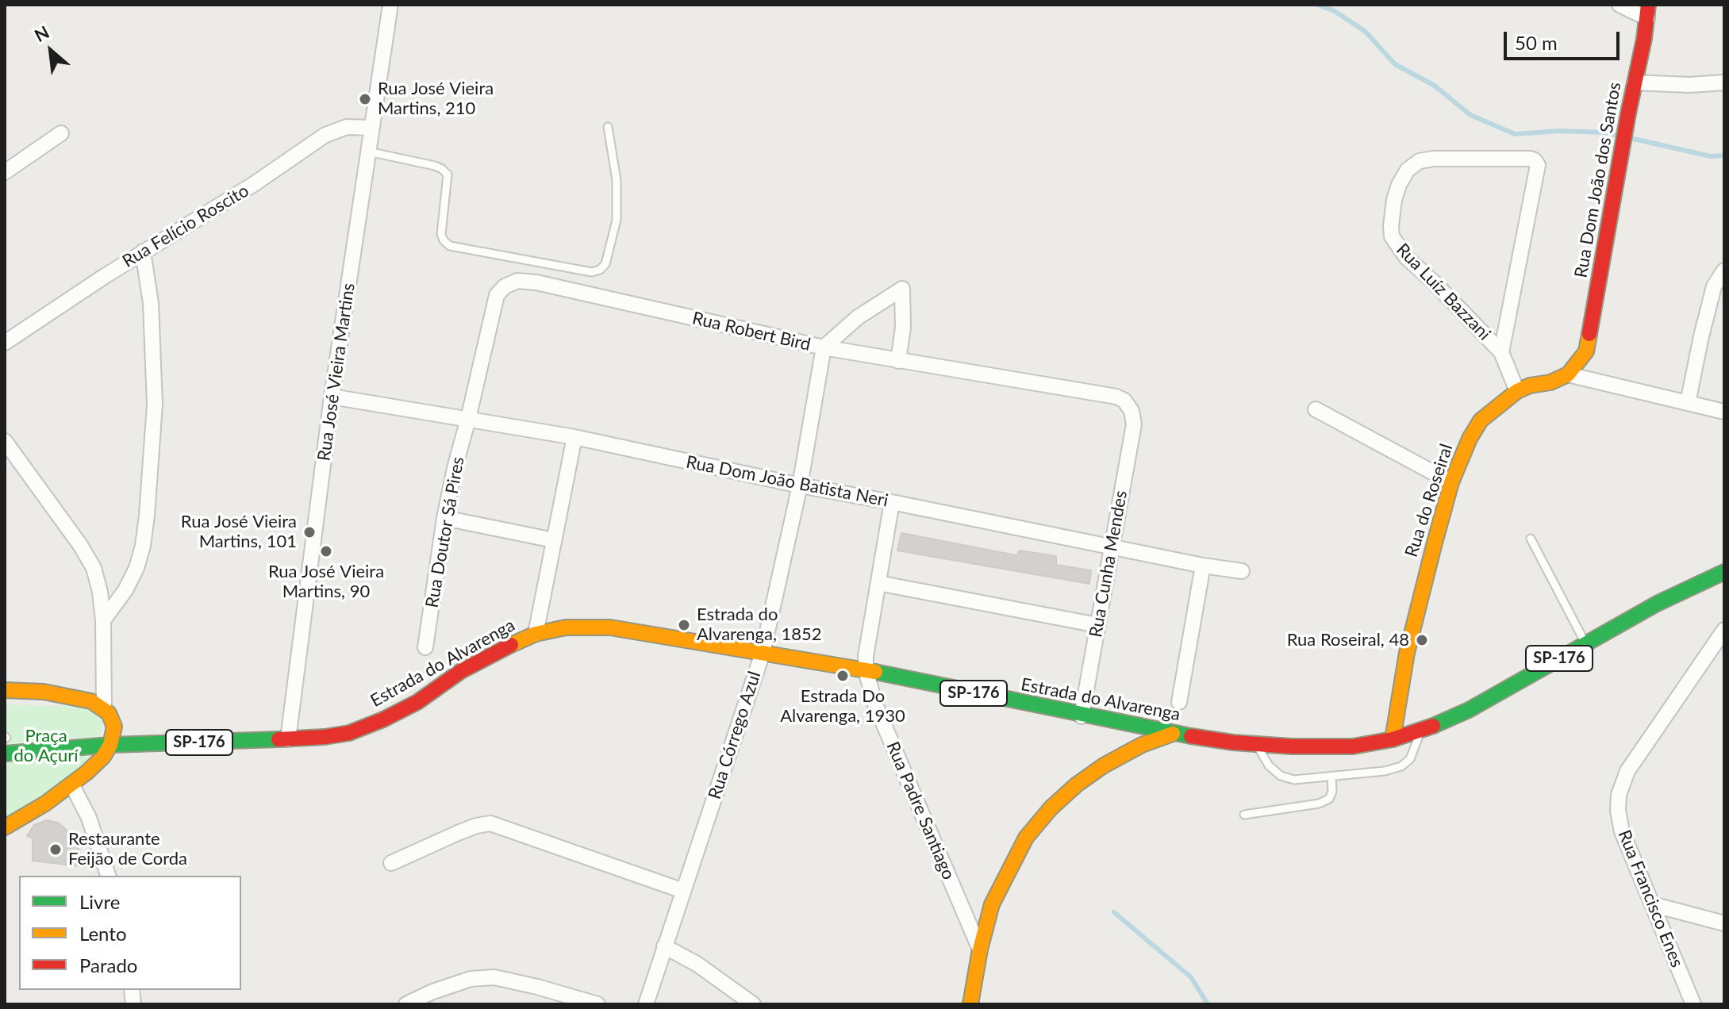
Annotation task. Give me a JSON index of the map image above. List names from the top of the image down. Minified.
{"streets":{"main road":["Rua Dom João dos Santos","Rua do Roseiral","SP-176","Estrada do Alvarenga"],"street":["Rua Felício Roscito","Rua Luíz Bazzani","Rua Robert Bird","Rua José Vieira Martins","Rua Dom João Batista Neri","Rua Doutor Sá Pires","Rua Cunha Mendes","Rua Córrego Azul","Rua Padre Santiago","Rua Francisco Enes"]},"crossings":[["Rua Dom João dos Santos","Rua do Roseiral"],["Rua Felício Roscito","Rua José Vieira Martins"],["Rua Luíz Bazzani","Rua do Roseiral"],["Rua Robert Bird","Rua Dom João Batista Neri"],["Rua Robert Bird","Rua Doutor Sá Pires"],["Rua Robert Bird","Rua Cunha Mendes"],["Rua Robert Bird","Rua Córrego Azul"],["Rua José Vieira Martins","Rua Dom João Batista Neri"],["Rua José Vieira Martins","Estrada do Alvarenga"],["Rua Dom João Batista Neri","Rua Doutor Sá Pires"],["Rua Dom João Batista Neri","Rua Cunha Mendes"],["Rua Dom João Batista Neri","Rua Córrego Azul"],["Rua do Roseiral","Estrada do Alvarenga"],["Rua Cunha Mendes","Estrada do Alvarenga"],["Estrada do Alvarenga","Rua Córrego Azul"],["Estrada do Alvarenga","Rua Padre Santiago"]],"parks":["Praça do Açurí"],"places":["Rua José Vieira Martins, 210","Rua José Vieira Martins, 101","Rua José Vieira Martins, 90","Estrada do Alvarenga, 1852","Rua Roseiral, 48","Estrada Do Alvarenga, 1930","Restaurante Feijão de Corda"],"legend":["Livre","Lento","Parado"],"scale_bar":"50 m","north":"top left"}
